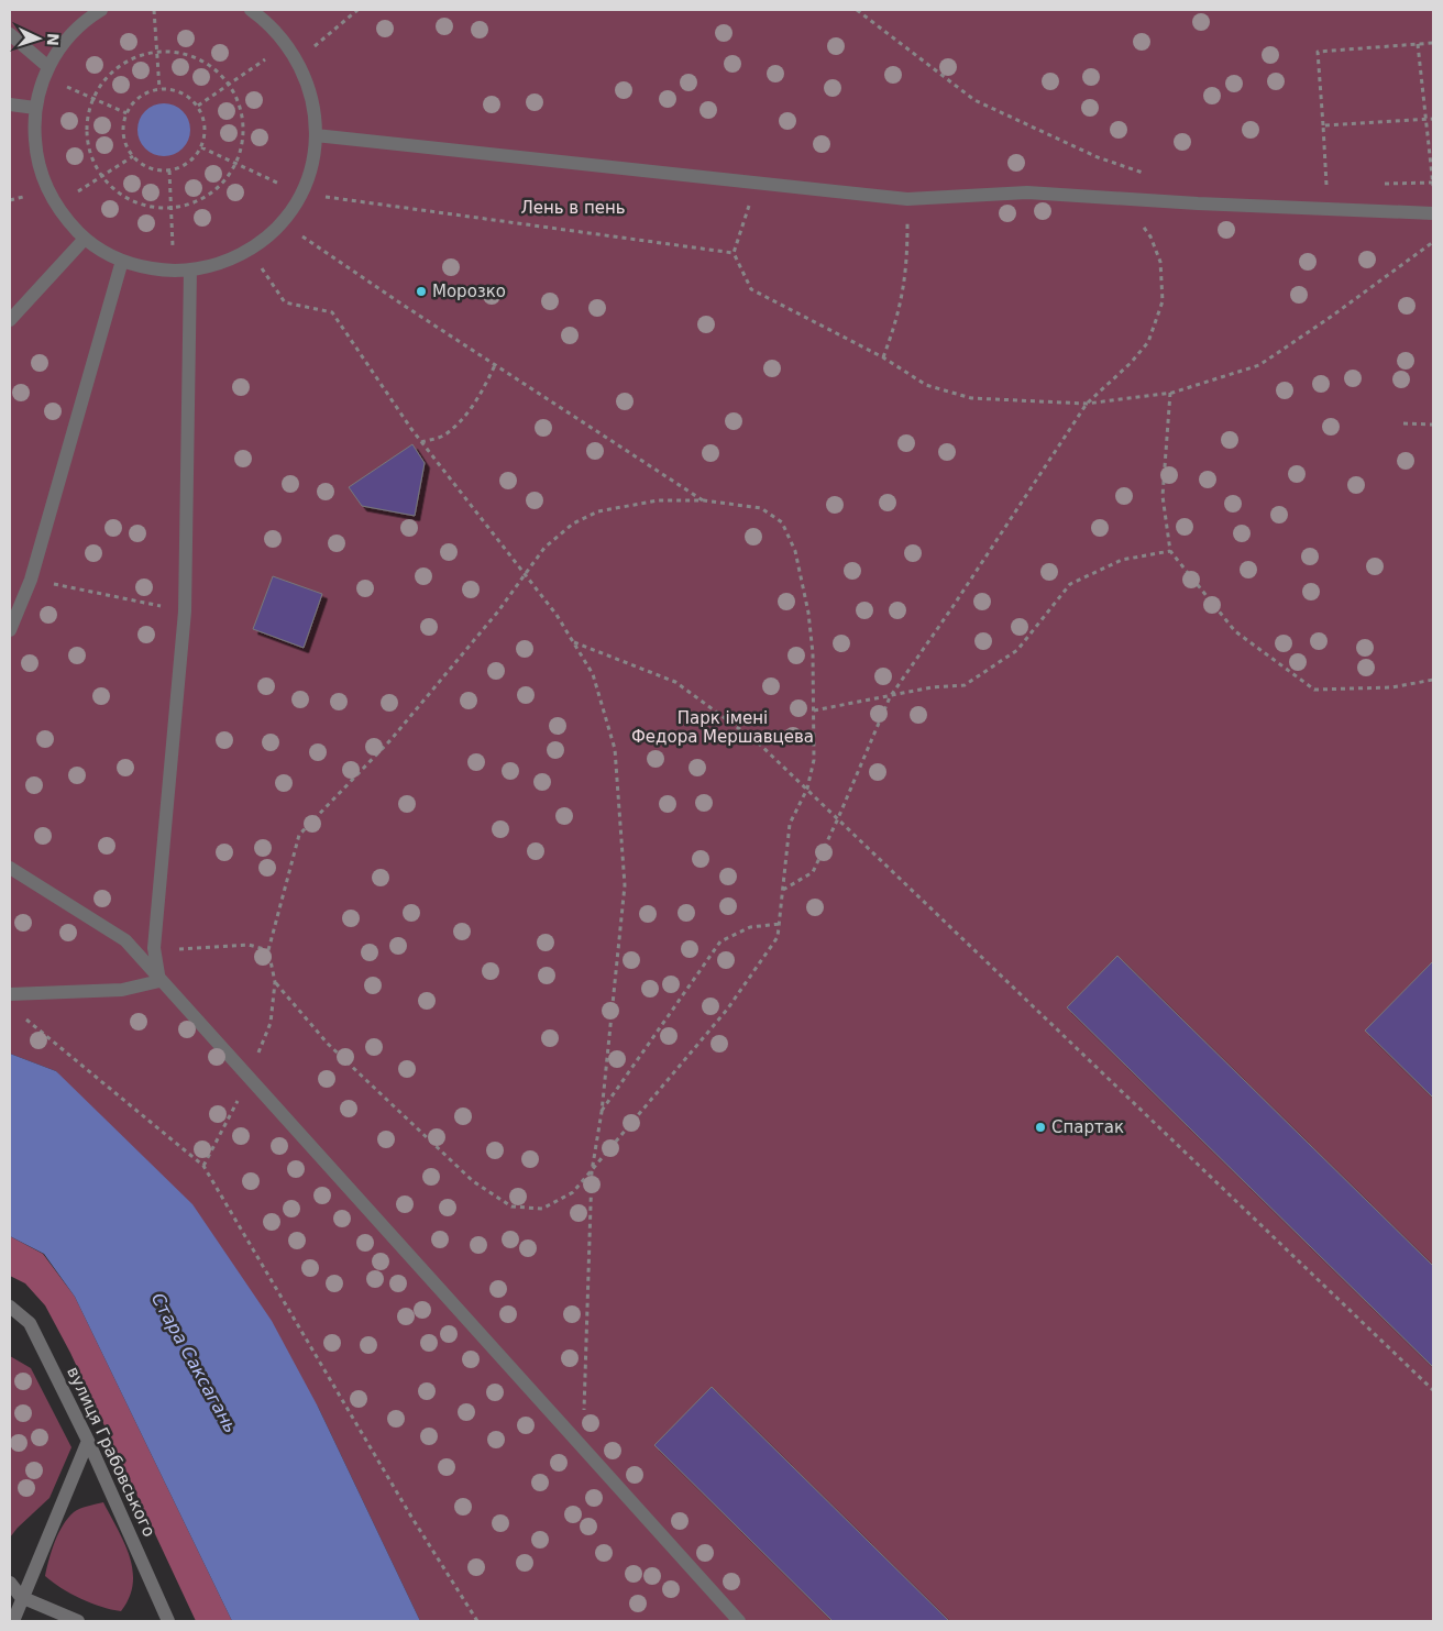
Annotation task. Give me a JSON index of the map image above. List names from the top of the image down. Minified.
{"streets":{"street":["вулиця Грабовського"]},"water":["Стара Саксагань"],"parks":["Лень в пень","Парк імені Федора Мершавцева"],"places":["Морозко","Спартак"],"north":"right"}
